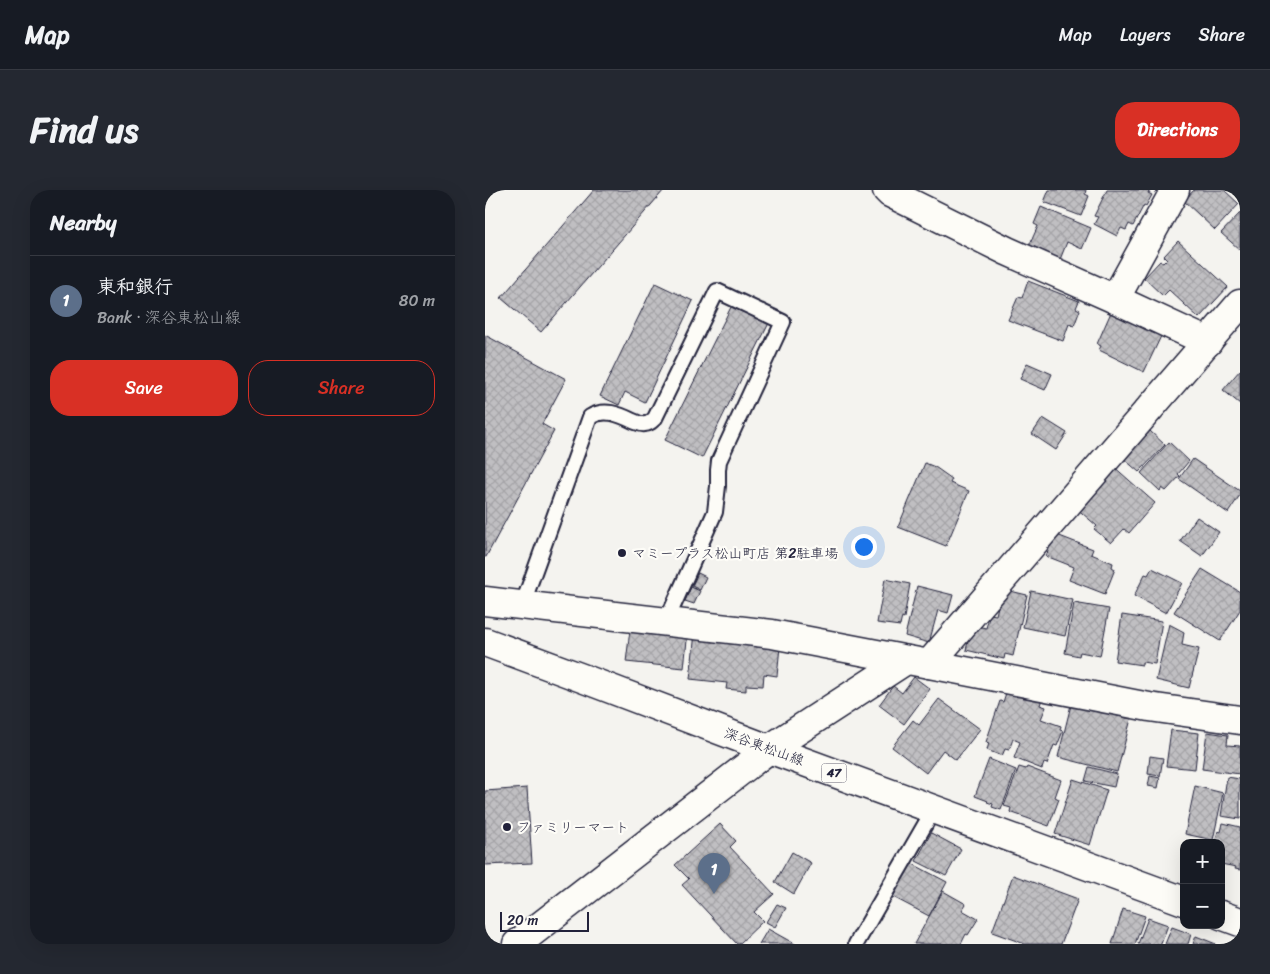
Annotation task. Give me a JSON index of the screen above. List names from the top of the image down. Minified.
{"streets":{"street":["深谷東松山線","47"]},"places":["マミープラス松山町店 第2駐車場","ファミリーマート"],"scale_bar":"20 m","page":{"header":"Map","nav":["Map","Layers","Share"],"title":"Find us","buttons":["Directions",["Save","Share"]],"heading":"Nearby","list":[{"mark":"1","name":"東和銀行","note":"Bank · 深谷東松山線","value":"80 m"}],"map_buttons":["+","−"],"pins":"1","scale":"20 m"}}
